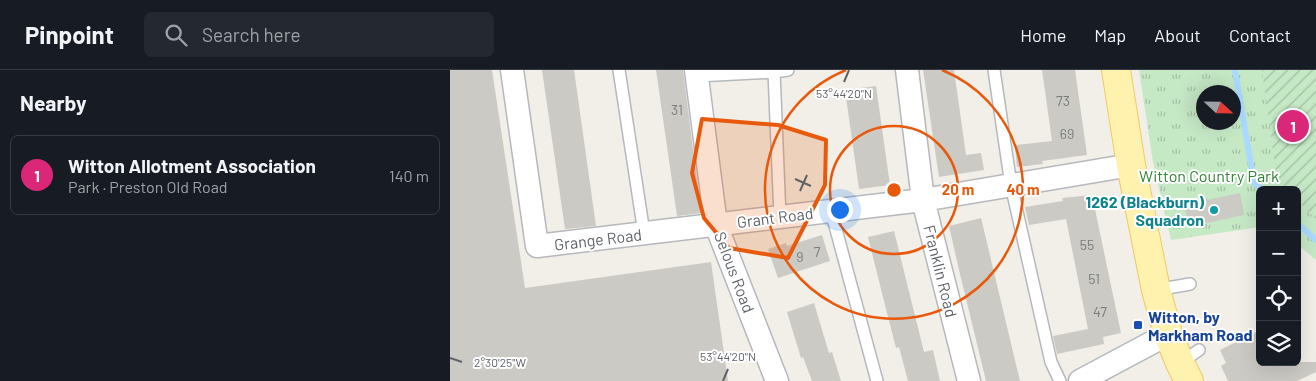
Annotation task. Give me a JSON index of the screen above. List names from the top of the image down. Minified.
{"streets":{"street":["Grant Road","Grange Road","Franklin Road","Selous Road"]},"crossings":[["Grant Road","Grange Road"],["Grant Road","Franklin Road"],["Grant Road","Selous Road"],["Grange Road","Selous Road"]],"parks":["Witton Country Park"],"places":{"other":["1262 (Blackburn) Squadron"],"transit":["Witton, by Markham Road"]},"house_numbers":["73","31","69","55","7","9","51","47"],"north":"right","page":{"header":"Pinpoint","search":"Search here","nav":["Home","Map","About","Contact"],"heading":"Nearby","pins":"1","list":[{"mark":"1","name":"Witton Allotment Association","note":"Park · Preston Old Road","value":"140 m"}],"map_buttons":["+","−"]},"coordinates":["53°44'20\"N","2°30'25\"W"],"rings":["20 m","40 m"]}
